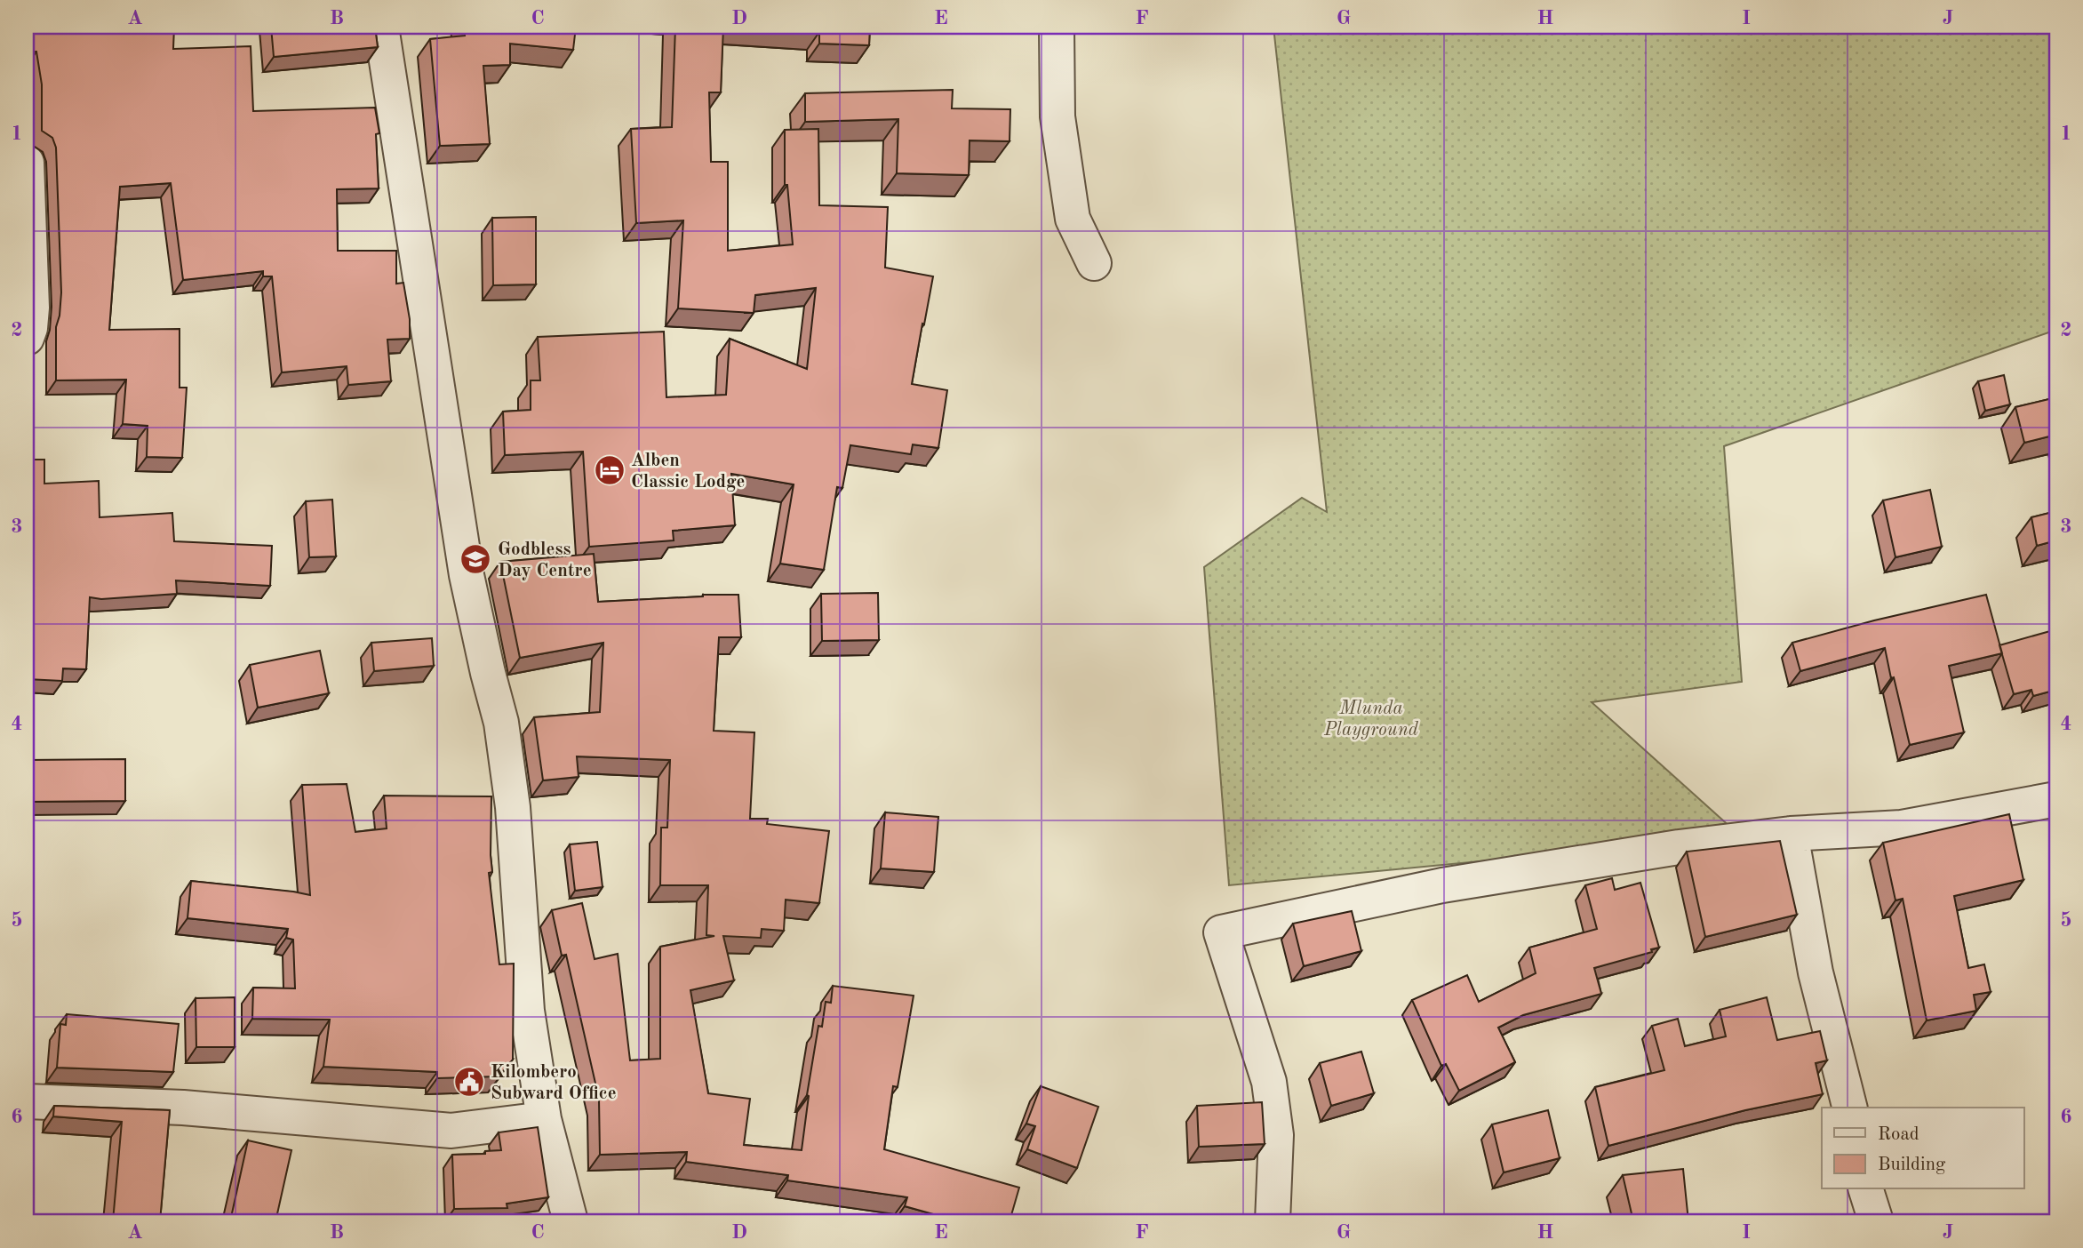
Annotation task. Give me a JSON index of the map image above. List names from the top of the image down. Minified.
{"parks":["Mlunda Playground"],"places":{"hotel":["Alben Classic Lodge"],"school or university":["Godbless Day Centre"],"public building":["Kilombero Subward Office"]},"legend":["Road","Building"],"grid":{"columns":["A","B","C","D","E","F","G","H","I","J"],"rows":["1","2","3","4","5","6"]}}
